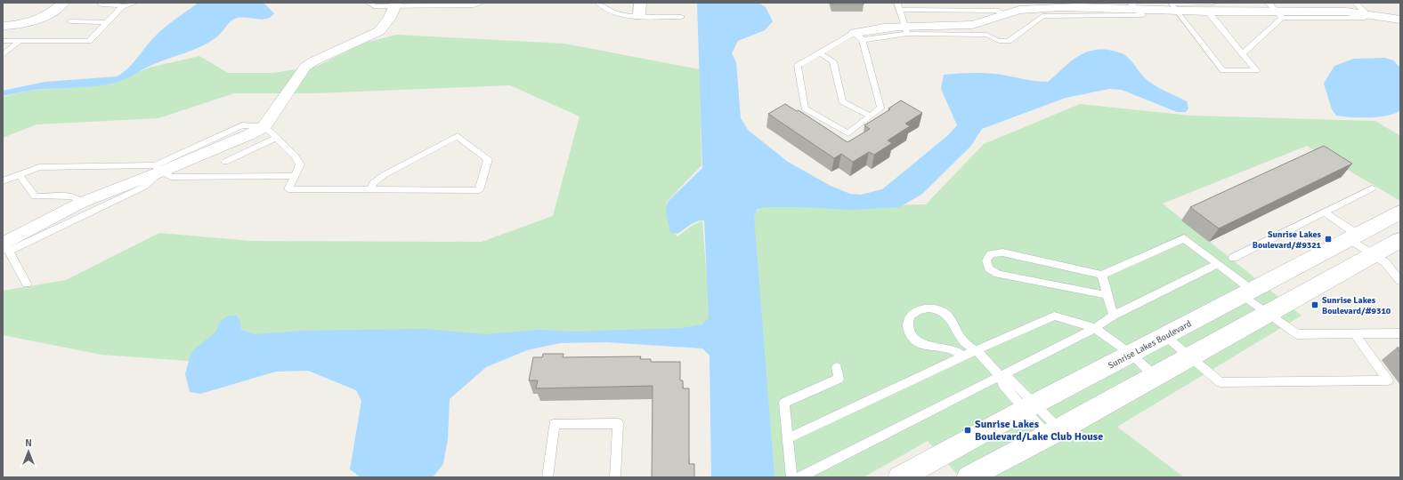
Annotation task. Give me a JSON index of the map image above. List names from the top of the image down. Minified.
{"streets":{"street":["Sunrise Lakes Boulevard"]},"places":{"transit":["Sunrise Lakes Boulevard/#9321","Sunrise Lakes Boulevard/#9310","Sunrise Lakes Boulevard/Lake Club House"]},"north":"top"}
